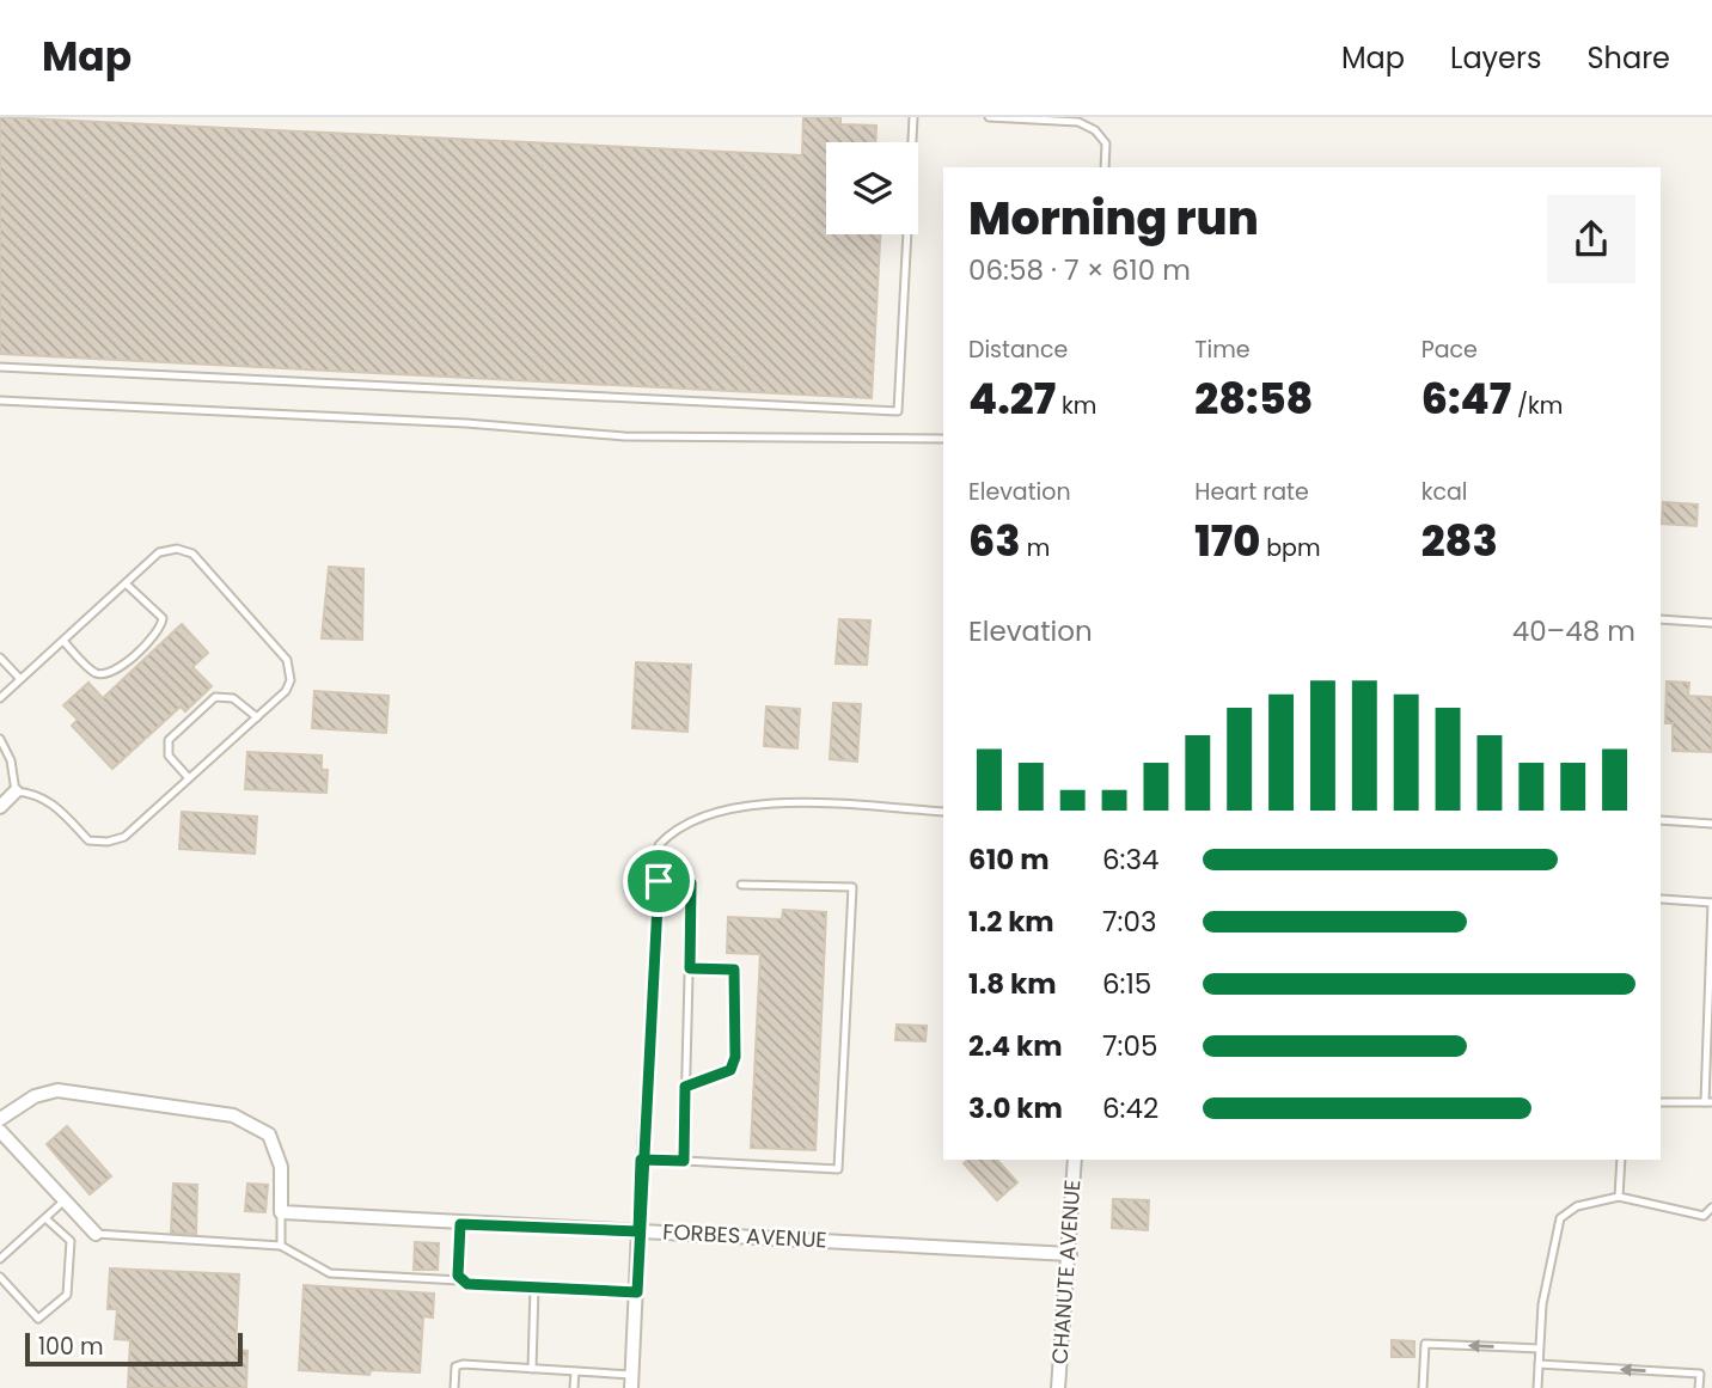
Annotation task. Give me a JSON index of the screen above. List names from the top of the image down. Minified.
{"streets":{"street":["FORBES AVENUE","CHANUTE AVENUE"]},"crossings":[["FORBES AVENUE","CHANUTE AVENUE"]],"scale_bar":"100 m","page":{"header":"Map","nav":["Map","Layers","Share"],"heading":["Morning run","06:58 · 7 × 610 m"],"stats":[["Distance","4.27 km"],["Time","28:58"],["Pace","6:47 /km"],["Elevation","63 m"],["Heart rate","170 bpm"],["kcal","283"]],"chart":["Elevation","40–48 m"],"list":[{"name":"610 m","note":"6:34"},{"name":"1.2 km","note":"7:03"},{"name":"1.8 km","note":"6:15"},{"name":"2.4 km","note":"7:05"},{"name":"3.0 km","note":"6:42"}],"scale":"100 m"}}
